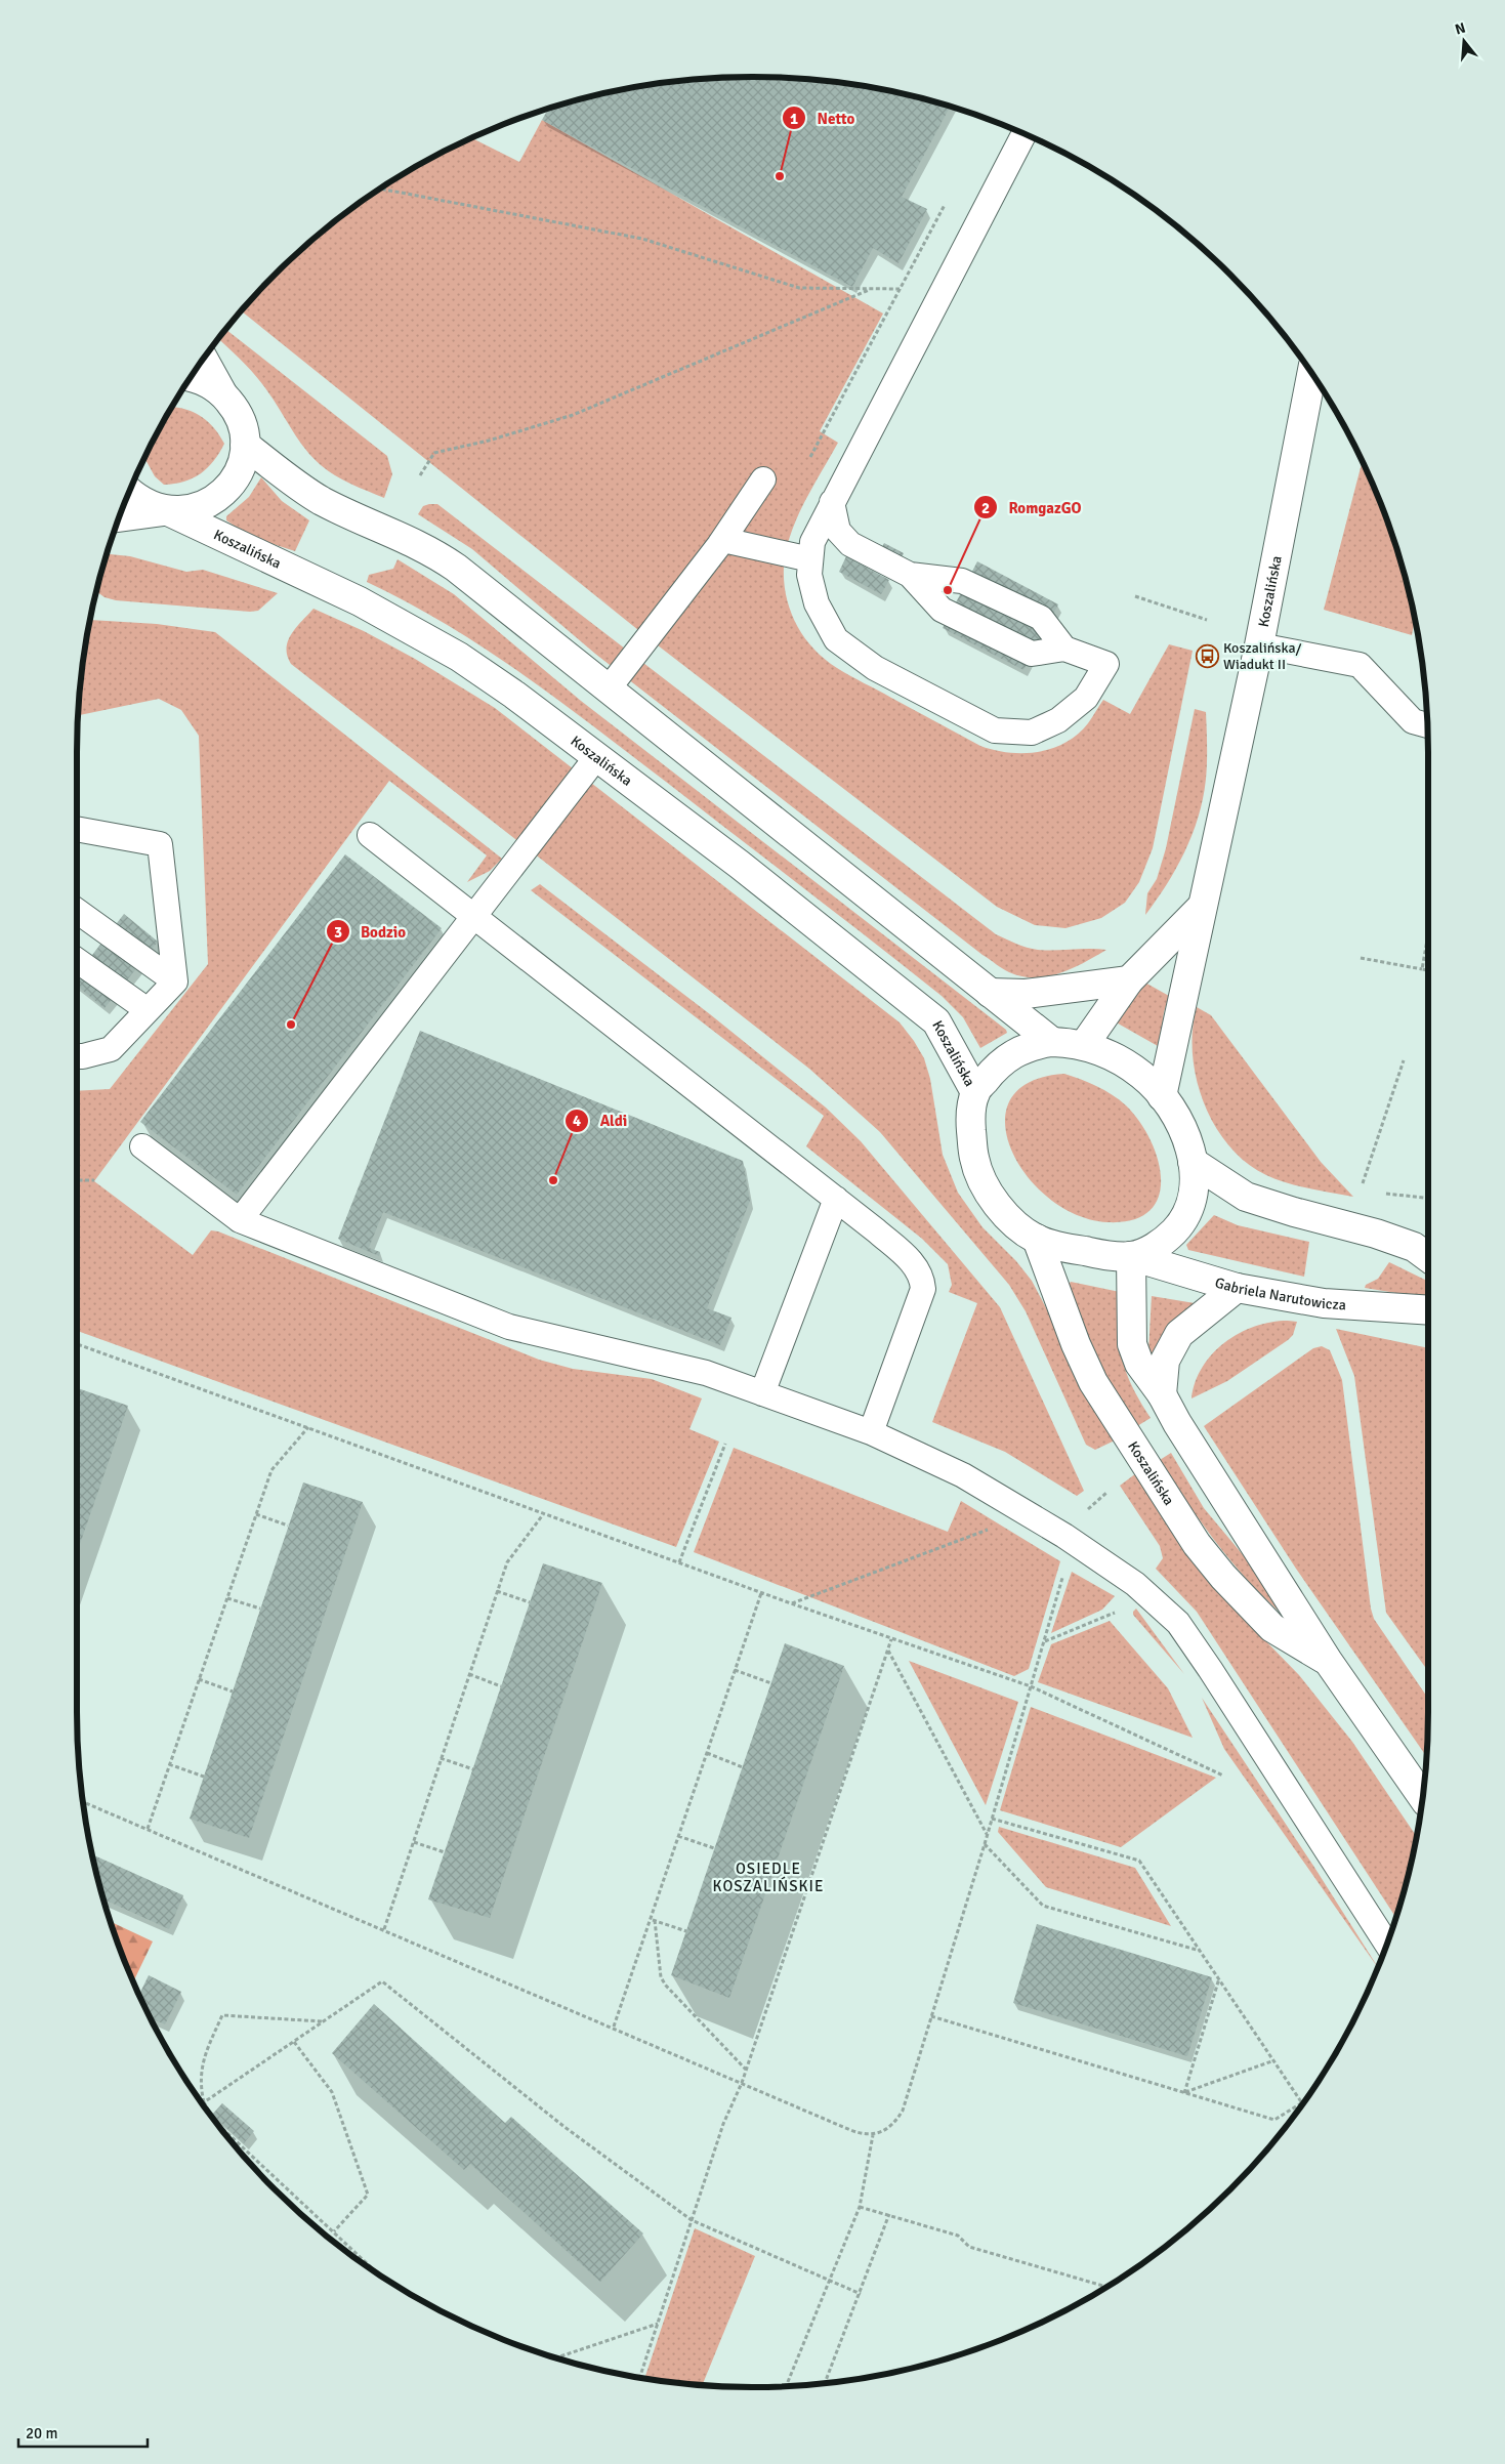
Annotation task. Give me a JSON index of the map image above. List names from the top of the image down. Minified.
{"streets":{"main road":["Koszalińska","Gabriela Narutowicza"]},"crossings":[["Koszalińska","Gabriela Narutowicza"]],"districts":["OSIEDLE KOSZALIŃSKIE"],"places":{"other":["Netto","RomgazGO","Bodzio","Aldi"],"bus stop":["Koszalińska/ Wiadukt II"]},"scale_bar":"20 m","north":"top"}
